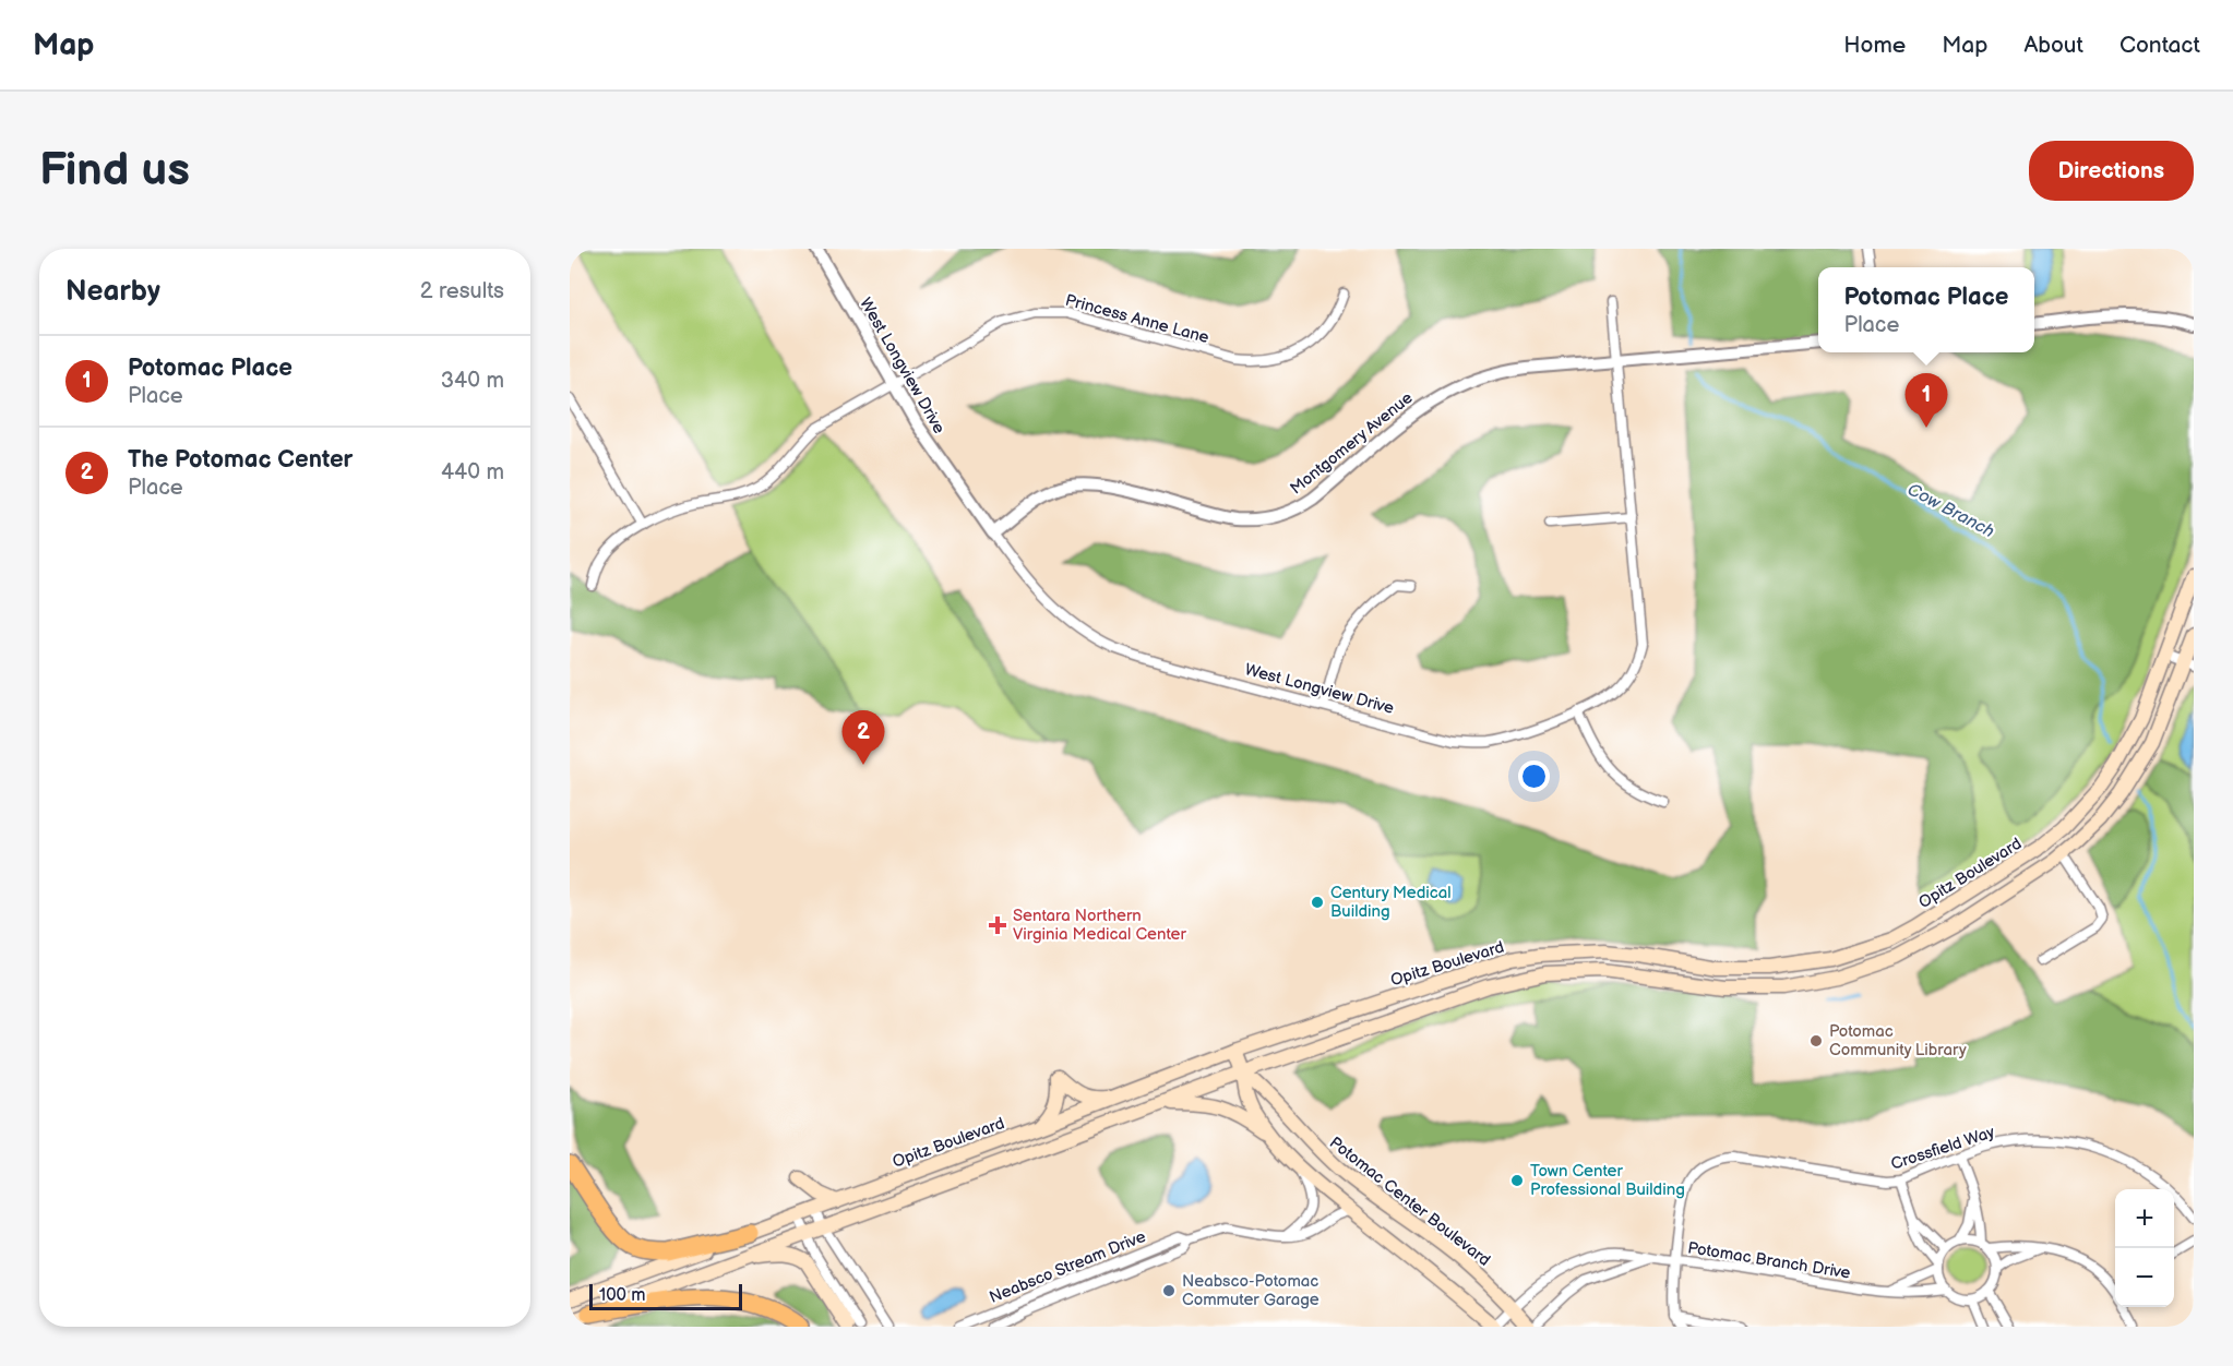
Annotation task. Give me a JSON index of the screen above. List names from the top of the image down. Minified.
{"streets":{"main road":["Opitz Boulevard","Potomac Center Boulevard"],"street":["Princess Anne Lane","West Longview Drive","Montgomery Avenue","Crossfield Way","Potomac Branch Drive","Neabsco Stream Drive"]},"crossings":[["Princess Anne Lane","West Longview Drive"],["West Longview Drive","Montgomery Avenue"],["Opitz Boulevard","Potomac Center Boulevard"],["Crossfield Way","Potomac Branch Drive"],["Potomac Center Boulevard","Potomac Branch Drive"],["Potomac Center Boulevard","Neabsco Stream Drive"]],"water":["Cow Branch"],"places":{"other":["Century Medical Building","Potomac Community Library","Town Center Professional Building","Neabsco-Potomac Commuter Garage"],"health":["Sentara Northern Virginia Medical Center"]},"scale_bar":"100 m","page":{"header":"Map","nav":["Home","Map","About","Contact"],"buttons":"Directions","title":"Find us","heading":["Nearby","2 results"],"popup":["Potomac Place","Place"],"list":[{"mark":"1","name":"Potomac Place","note":"Place","value":"340 m"},{"mark":"2","name":"The Potomac Center","note":"Place","value":"440 m"}],"pins":["1","2"],"map_buttons":["+","−"],"scale":"100 m"}}
